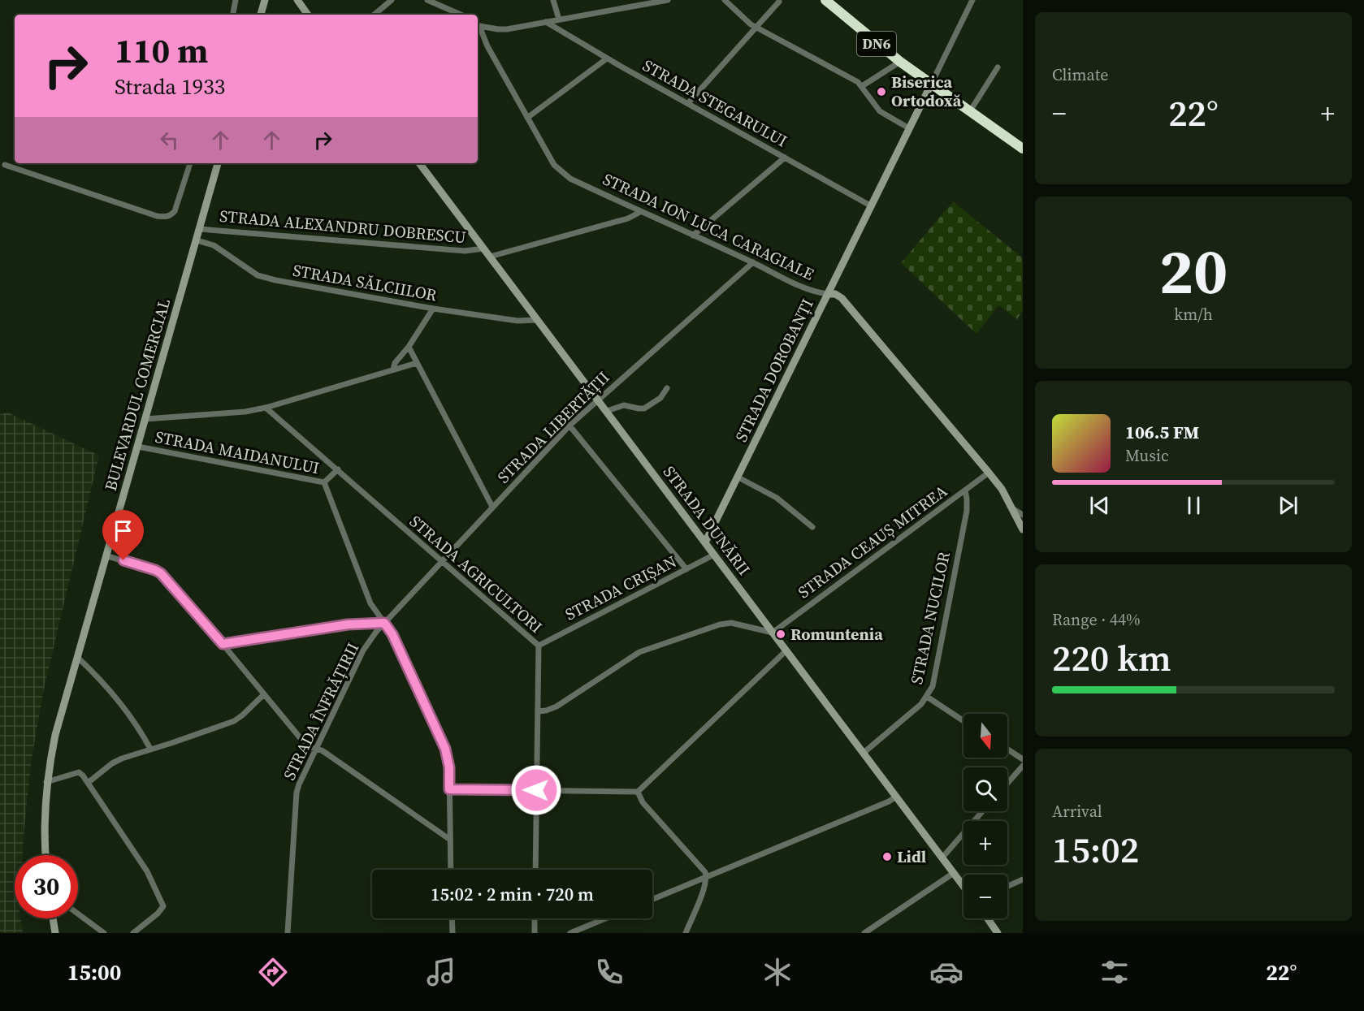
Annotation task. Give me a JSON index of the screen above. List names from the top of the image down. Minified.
{"streets":{"highway":["DN6"],"main road":["STRADA ION LUCA CARAGIALE","STRADA DOROBANȚI","BULEVARDUL COMERCIAL","STRADA DUNĂRII"],"street":["STRADA STEGARULUI","STRADA ALEXANDRU DOBRESCU","STRADA SĂLCIILOR","STRADA LIBERTĂȚII","STRADA MAIDANULUI","STRADA CEAUȘ MITREA","STRADA AGRICULTORI","STRADA CRIȘAN","STRADA NUCILOR","STRADA ÎNFRĂȚIRII"]},"crossings":[["DN6","STRADA DOROBANȚI"],["STRADA STEGARULUI","STRADA DOROBANȚI"],["STRADA ALEXANDRU DOBRESCU","BULEVARDUL COMERCIAL"],["STRADA ALEXANDRU DOBRESCU","STRADA DUNĂRII"],["STRADA ION LUCA CARAGIALE","STRADA DOROBANȚI"],["STRADA ION LUCA CARAGIALE","STRADA LIBERTĂȚII"],["STRADA ION LUCA CARAGIALE","STRADA CEAUȘ MITREA"],["STRADA SĂLCIILOR","BULEVARDUL COMERCIAL"],["STRADA SĂLCIILOR","STRADA DUNĂRII"],["STRADA DOROBANȚI","STRADA DUNĂRII"],["BULEVARDUL COMERCIAL","STRADA MAIDANULUI"],["STRADA LIBERTĂȚII","STRADA MAIDANULUI"],["STRADA LIBERTĂȚII","STRADA DUNĂRII"],["STRADA LIBERTĂȚII","STRADA AGRICULTORI"],["STRADA LIBERTĂȚII","STRADA ÎNFRĂȚIRII"],["STRADA MAIDANULUI","STRADA ÎNFRĂȚIRII"],["STRADA DUNĂRII","STRADA CEAUȘ MITREA"],["STRADA DUNĂRII","STRADA CRIȘAN"],["STRADA DUNĂRII","STRADA NUCILOR"],["STRADA CEAUȘ MITREA","STRADA NUCILOR"],["STRADA AGRICULTORI","STRADA CRIȘAN"]],"places":["Biserica Ortodoxă","Romuntenia","Lidl"],"north":"bottom","page":{"tile":["Climate",["20","km/h"],["Range · 44%","220 km"],["Arrival","15:02"]],"turn":["110 m","Strada 1933"],"heat":["−","22°","+"],"song":["106.5 FM","Music"],"map_buttons":["+","−"],"limit":"30","trip":"15:02 · 2 min · 720 m","tabs":["15:00","22°"]}}
